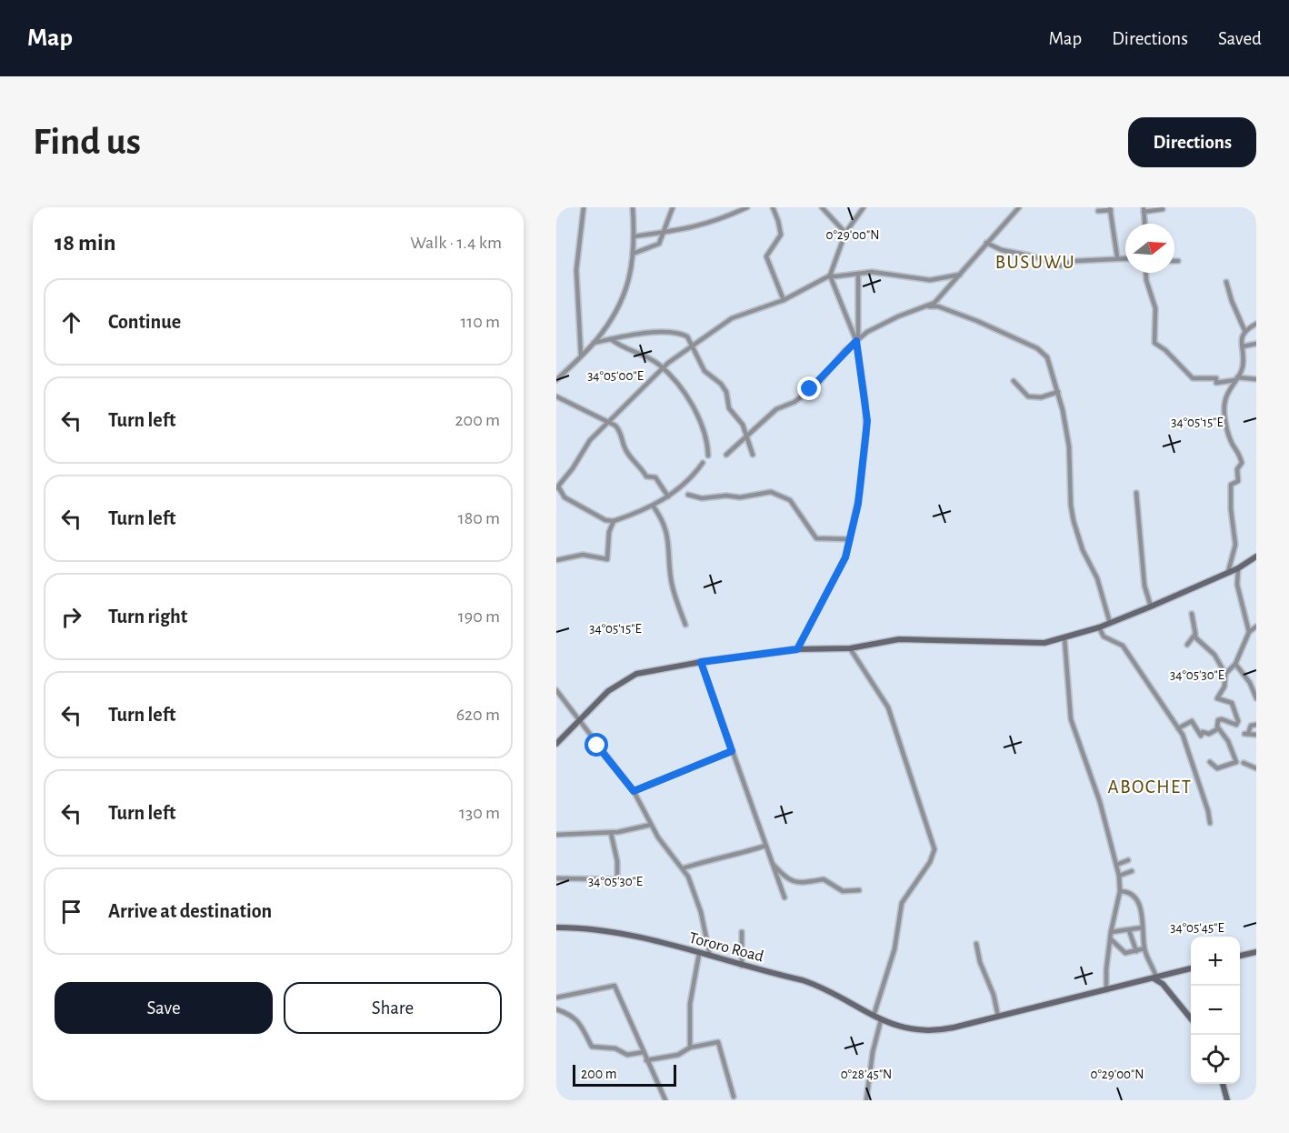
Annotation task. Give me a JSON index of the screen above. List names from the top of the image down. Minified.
{"streets":{"main road":["Tororo Road"]},"districts":["BUSUWU","ABOCHET"],"scale_bar":"200 m","north":"right","page":{"header":"Map","nav":["Map","Directions","Saved"],"buttons":["Directions",["Save","Share"]],"title":"Find us","heading":["18 min","Walk · 1.4 km"],"list":[["Continue","110 m"],["Turn left","200 m"],["Turn left","180 m"],["Turn right","190 m"],["Turn left","620 m"],["Turn left","130 m"],"Arrive at destination"],"map_buttons":["+","−"],"scale":"200 m"},"coordinates":["0°29'00\"N","34°05'00\"E","34°05'15\"E","34°05'30\"E","34°05'45\"E","0°28'45\"N"]}
